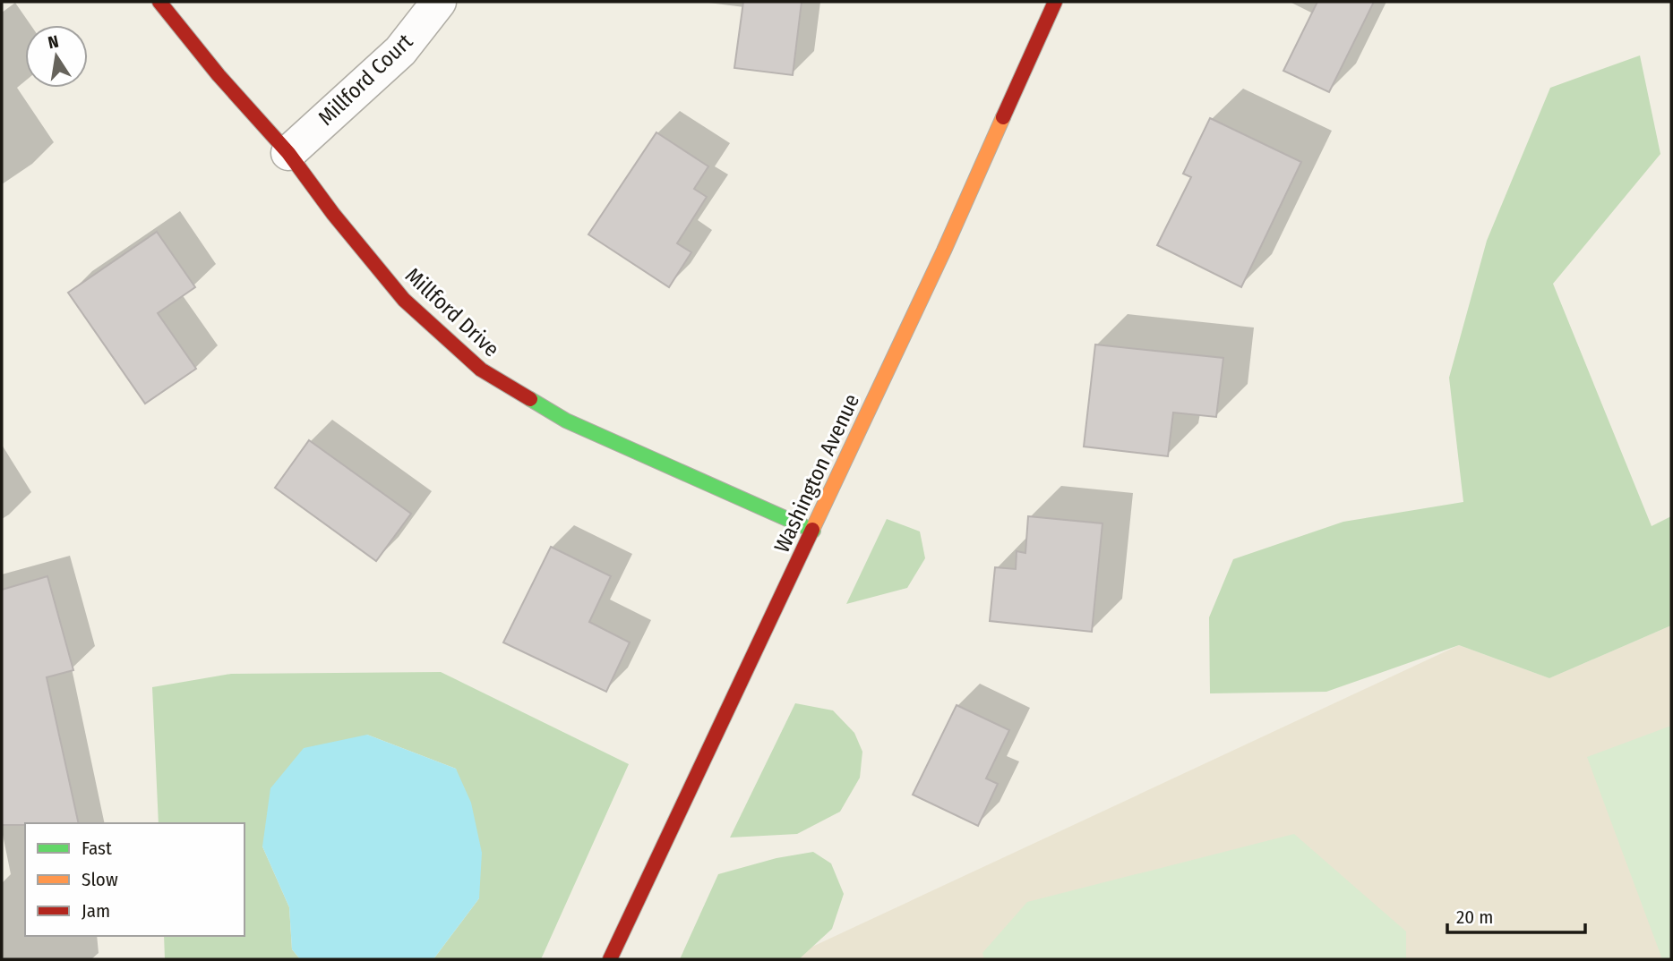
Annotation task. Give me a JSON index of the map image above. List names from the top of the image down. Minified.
{"streets":{"main road":["Millford Drive","Washington Avenue"],"street":["Millford Court"]},"crossings":[["Millford Court","Millford Drive"],["Millford Drive","Washington Avenue"]],"legend":["Fast","Slow","Jam"],"scale_bar":"20 m","north":"top"}
